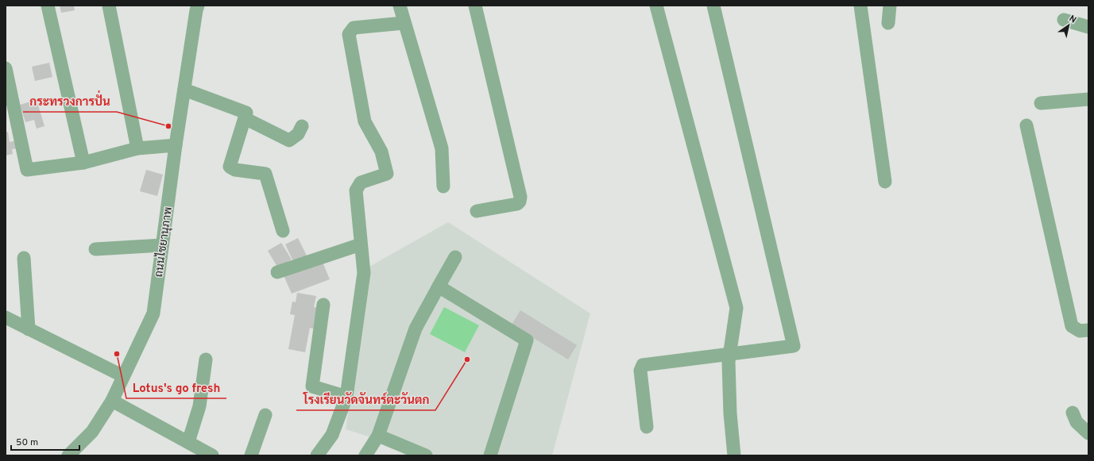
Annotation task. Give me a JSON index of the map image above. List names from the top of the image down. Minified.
{"streets":{"street":["ถนนไชยานุภาพ"]},"places":["กระทรวงการปั่น","Lotus's go fresh","โรงเรียนวัดจันทร์ตะวันตก"],"scale_bar":"50 m","north":"top right"}
